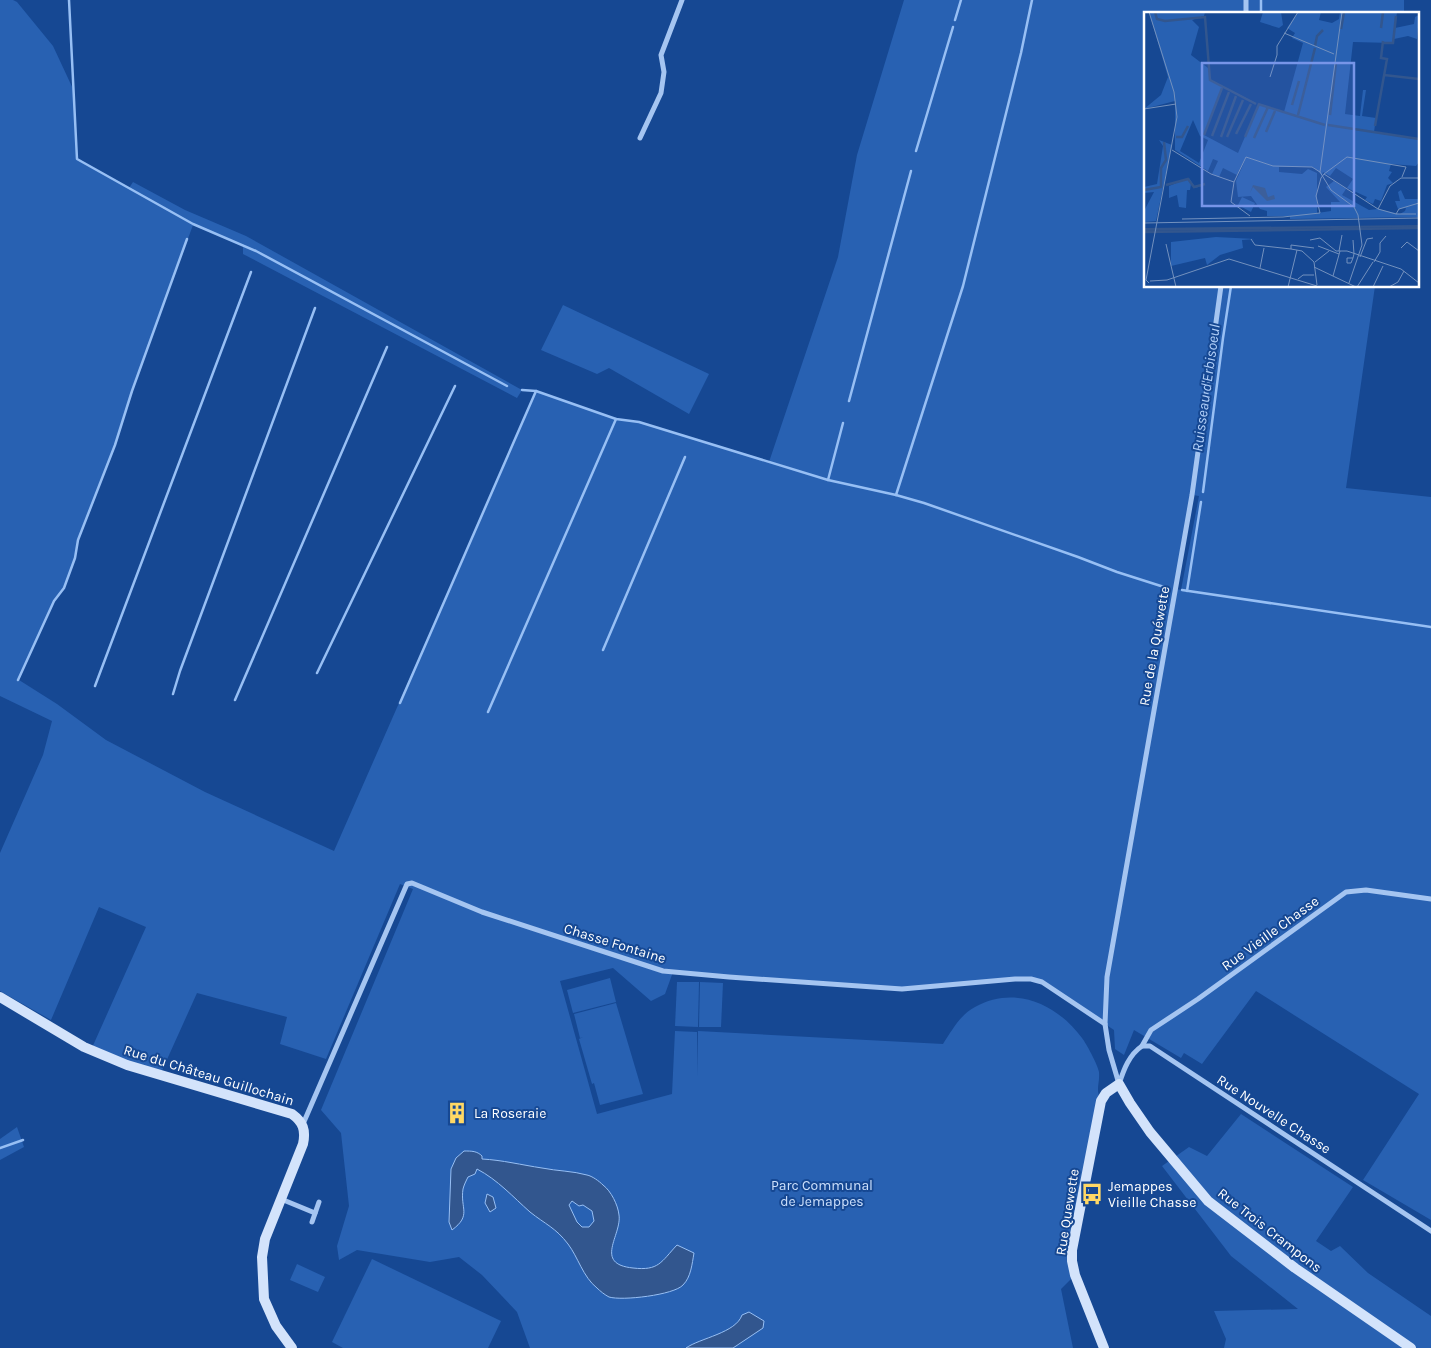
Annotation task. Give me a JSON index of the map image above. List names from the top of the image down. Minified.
{"streets":{"street":["Rue de la Quéwette","Rue Vieille Chasse","Chasse Fontaine","Rue du Château Guillochain","Rue Nouvelle Chasse","Rue Quewette","Rue Trois Crampons"]},"crossings":[["Rue de la Quéwette","Chasse Fontaine"],["Rue de la Quéwette","Rue Quewette"],["Rue de la Quéwette","Rue Trois Crampons"],["Rue Vieille Chasse","Rue Nouvelle Chasse"],["Chasse Fontaine","Rue du Château Guillochain"],["Rue Quewette","Rue Trois Crampons"]],"water":["Ruisseau d'Erbisoeul"],"parks":["Parc Communal de Jemappes"],"places":{"building":["La Roseraie"],"bus stop":["Jemappes Vieille Chasse"]}}
